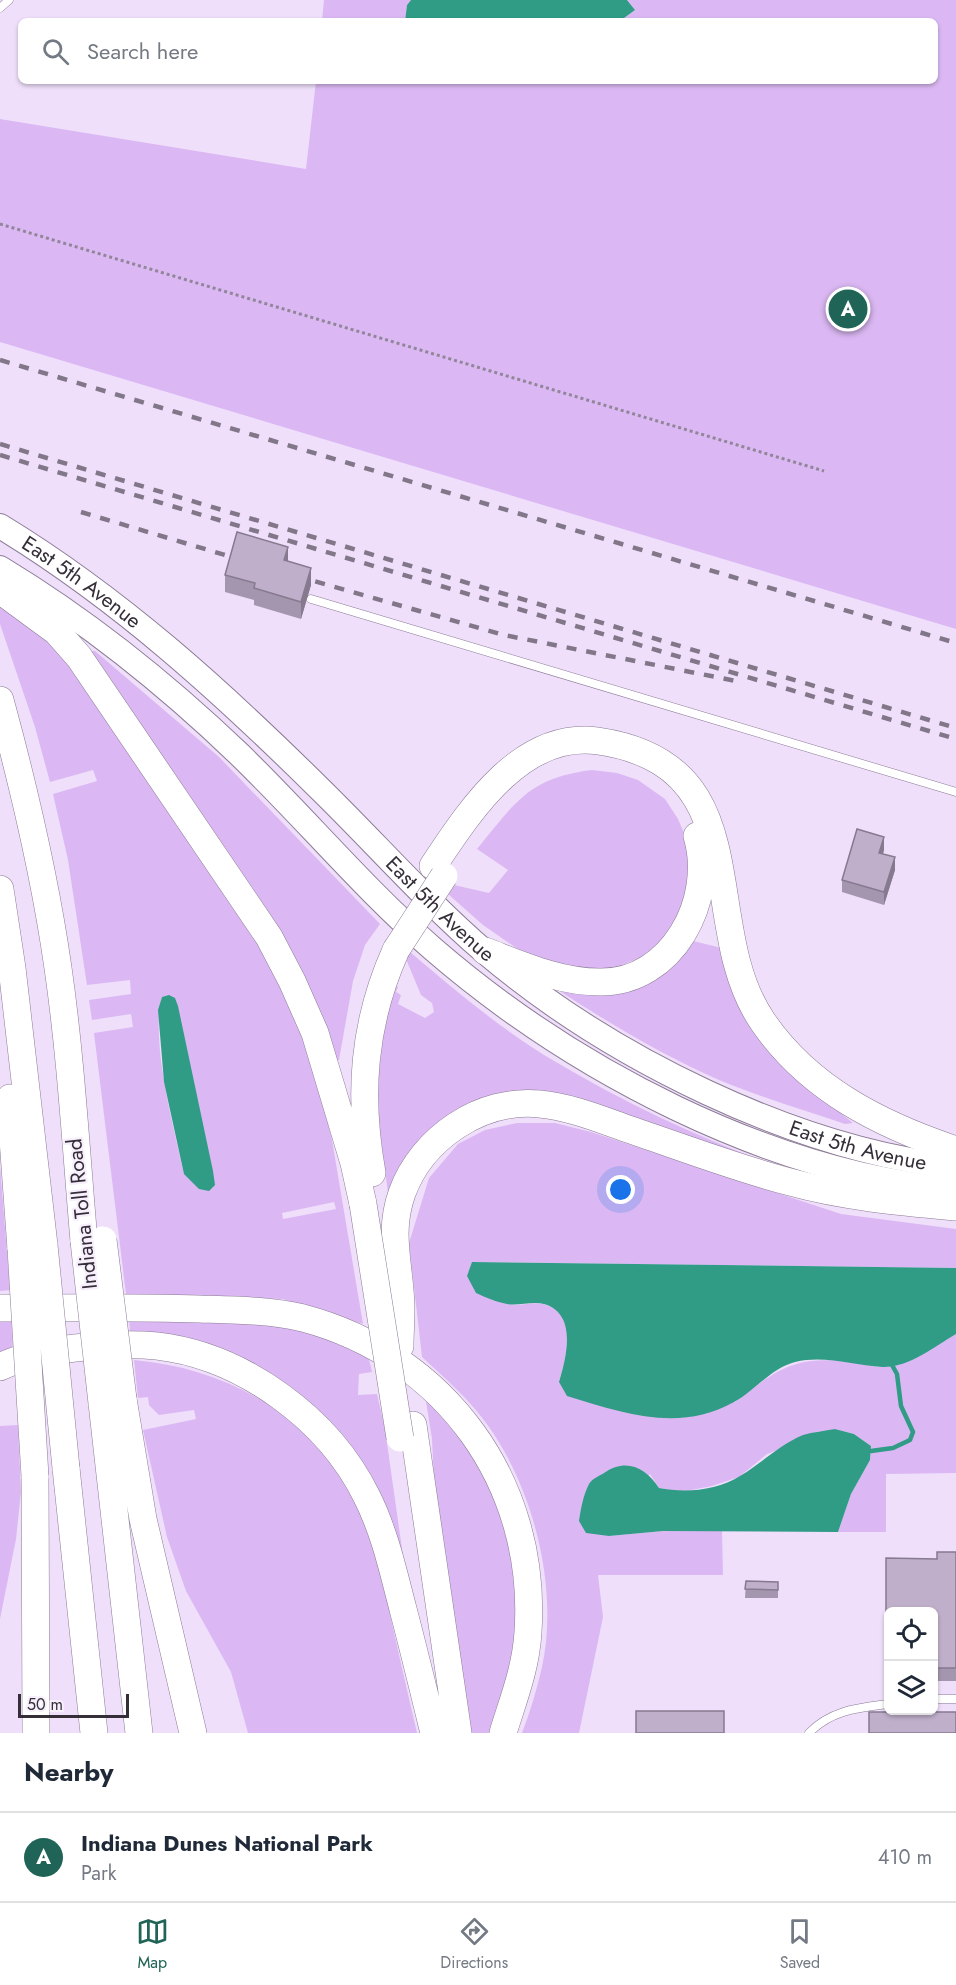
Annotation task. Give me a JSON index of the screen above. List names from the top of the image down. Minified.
{"streets":{"highway":["Indiana Toll Road"],"main road":["East 5th Avenue"]},"scale_bar":"50 m","page":{"search":"Search here","pins":"A","scale":"50 m","heading":"Nearby","list":[{"mark":"A","name":"Indiana Dunes National Park","note":"Park","value":"410 m"}],"nav":["Map","Directions","Saved"]}}
